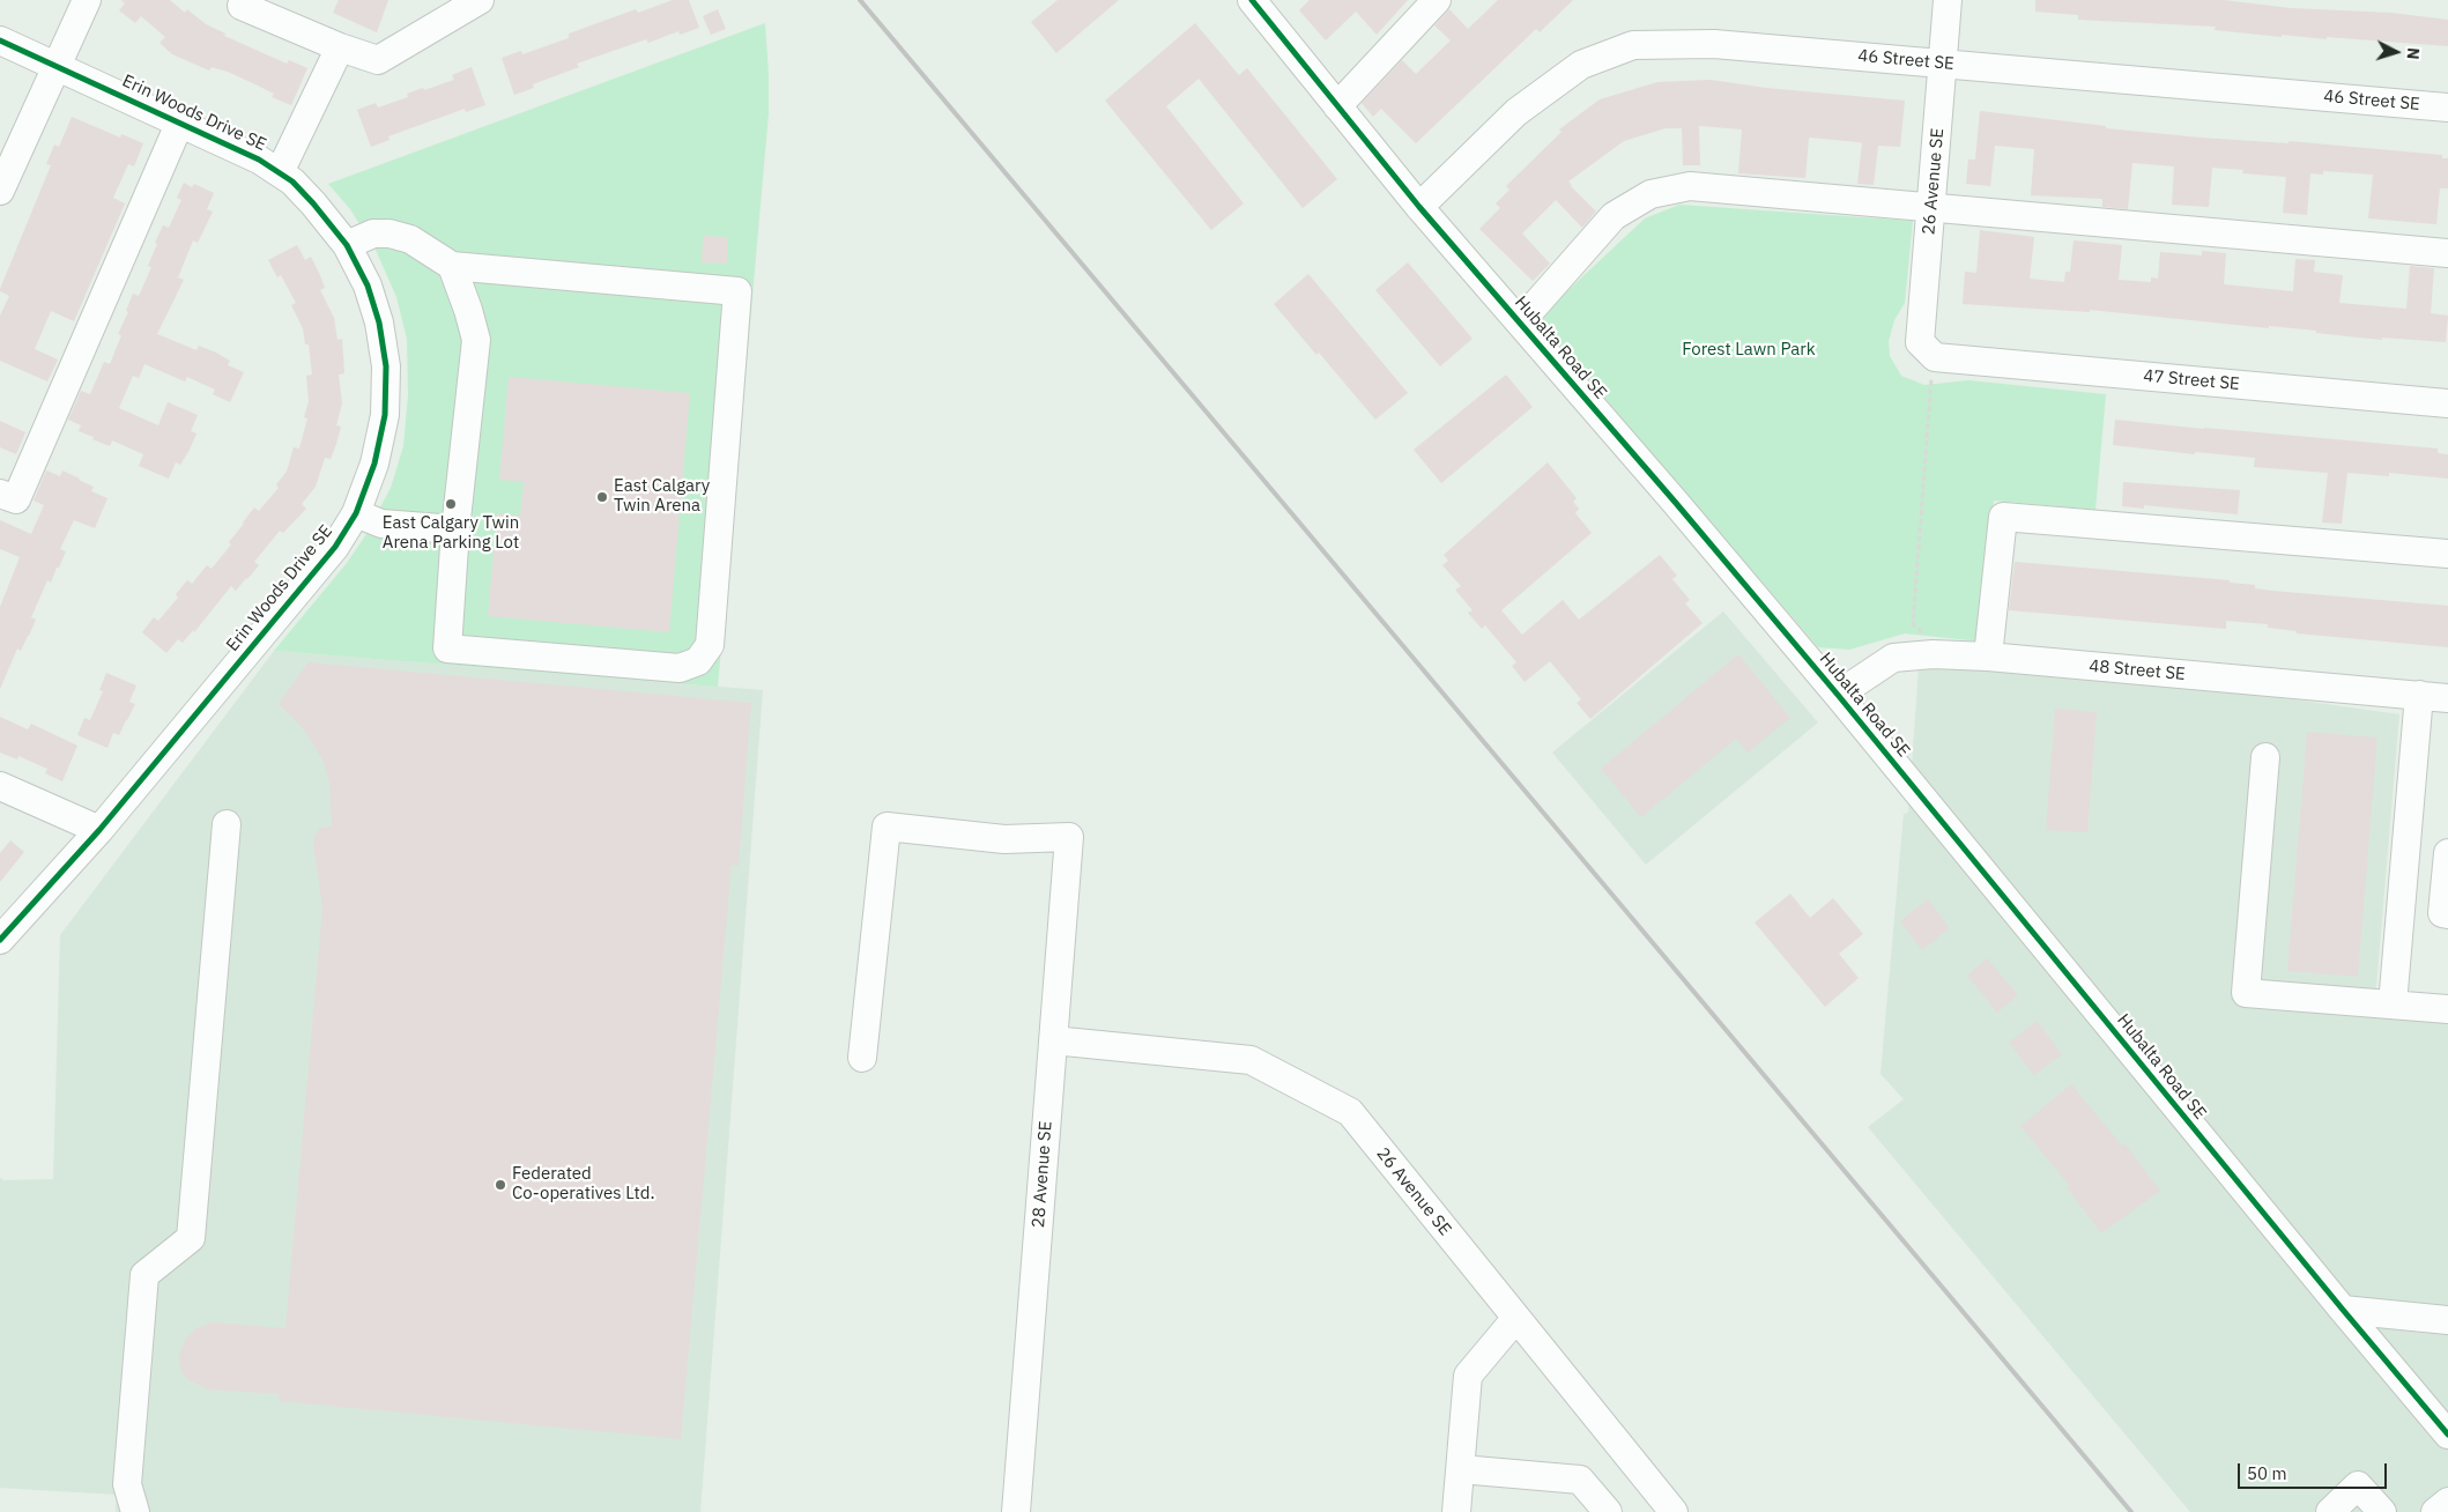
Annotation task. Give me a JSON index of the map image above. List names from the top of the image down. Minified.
{"streets":{"street":["46 Street SE","Erin Woods Drive SE","26 Avenue SE","Hubalta Road SE","47 Street SE","48 Street SE","28 Avenue SE"]},"crossings":[["46 Street SE","26 Avenue SE"],["46 Street SE","Hubalta Road SE"],["26 Avenue SE","47 Street SE"],["26 Avenue SE","28 Avenue SE"],["Hubalta Road SE","48 Street SE"]],"parks":["Forest Lawn Park"],"places":["East Calgary Twin Arena","East Calgary Twin Arena Parking Lot","Federated Co-operatives Ltd."],"scale_bar":"50 m","north":"right"}
